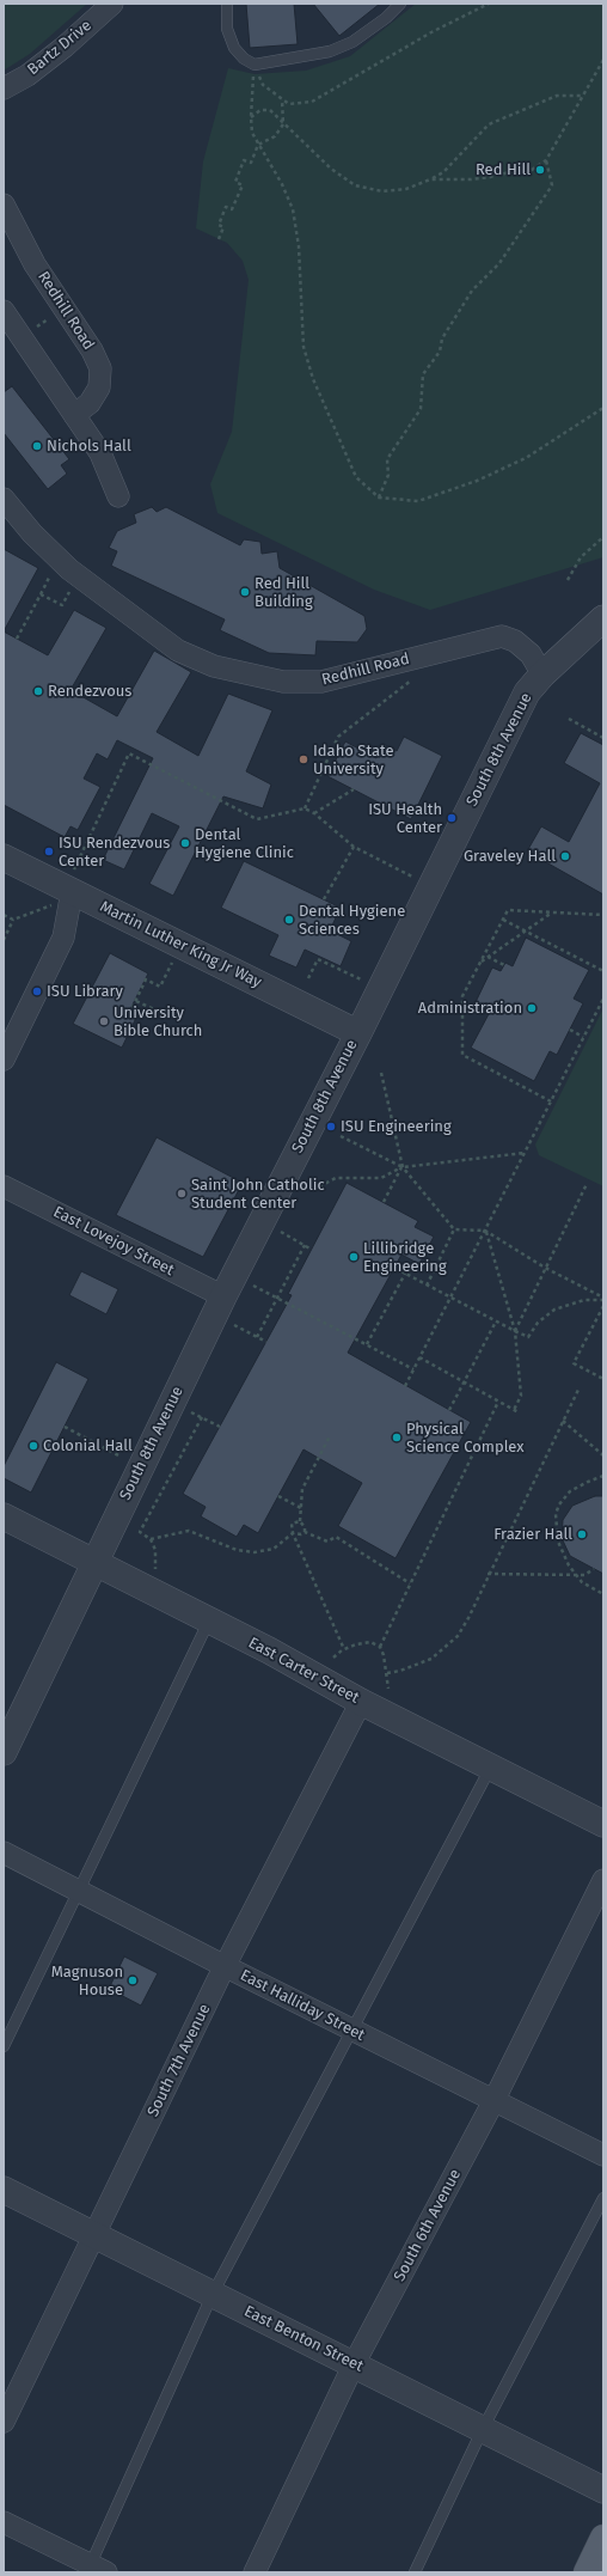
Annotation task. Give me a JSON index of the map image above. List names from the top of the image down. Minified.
{"streets":{"street":["Bartz Drive","Redhill Road","South 8th Avenue","Martin Luther King Jr Way","East Lovejoy Street","East Carter Street","East Halliday Street","South 7th Avenue","South 6th Avenue","East Benton Street"]},"crossings":[["Redhill Road","South 8th Avenue"],["South 8th Avenue","Martin Luther King Jr Way"],["South 8th Avenue","East Lovejoy Street"],["South 8th Avenue","East Carter Street"],["East Carter Street","South 7th Avenue"],["East Halliday Street","South 7th Avenue"],["East Halliday Street","South 6th Avenue"],["South 7th Avenue","East Benton Street"],["South 6th Avenue","East Benton Street"]],"places":["Red Hill","Nichols Hall","Red Hill Building","Rendezvous","Idaho State University","ISU Health Center","Dental Hygiene Clinic","ISU Rendezvous Center","Graveley Hall","Dental Hygiene Sciences","ISU Library","Administration","University Bible Church","ISU Engineering","Saint John Catholic Student Center","Lillibridge Engineering","Physical Science Complex","Colonial Hall","Frazier Hall","Magnuson House"]}
